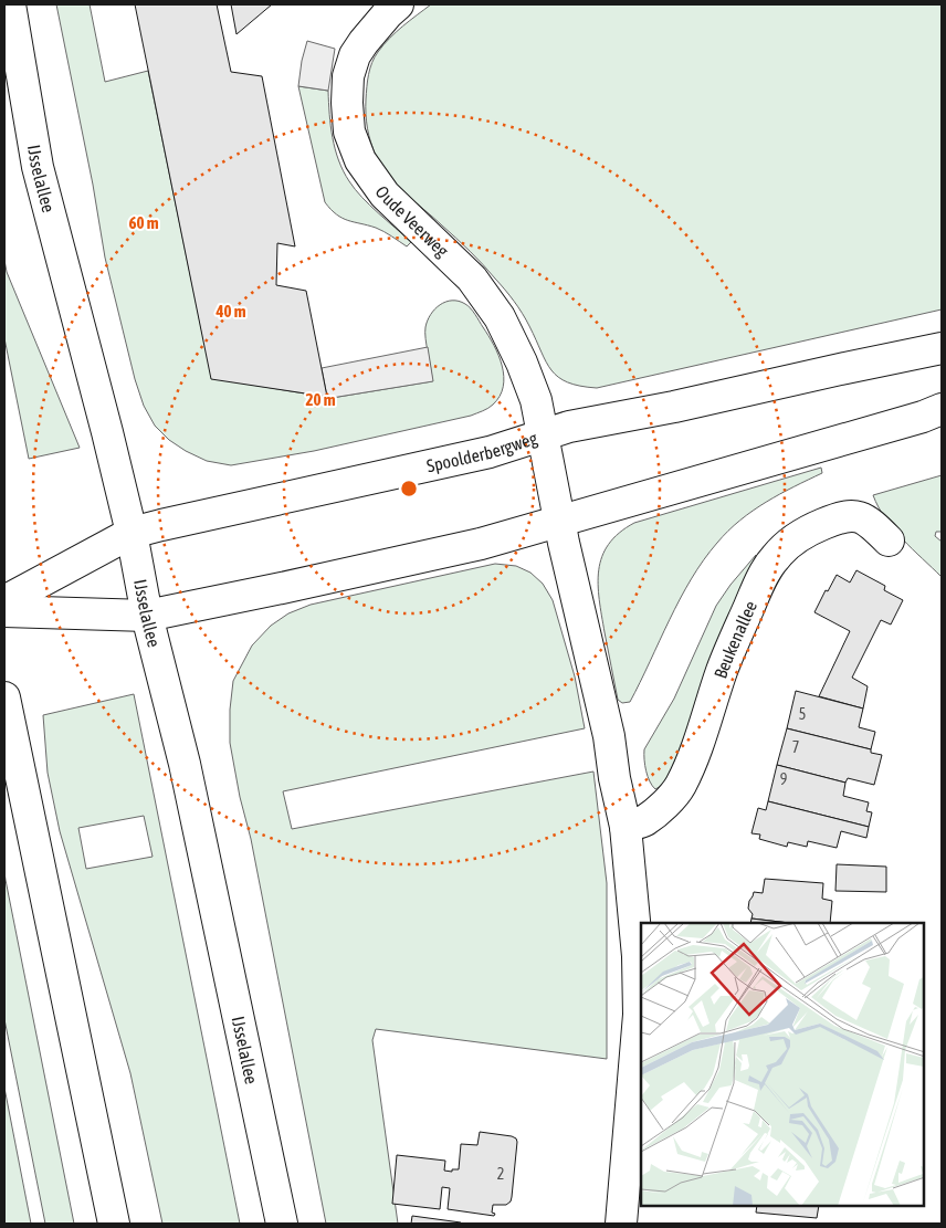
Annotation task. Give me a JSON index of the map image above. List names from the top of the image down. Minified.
{"streets":{"main road":["IJsselallee","Oude Veerweg","Spoolderbergweg","Beukenallee"]},"crossings":[["IJsselallee","Spoolderbergweg"],["Oude Veerweg","Spoolderbergweg"]],"house_numbers":["5","7","9","2"],"rings":["60 m","40 m","20 m"]}
